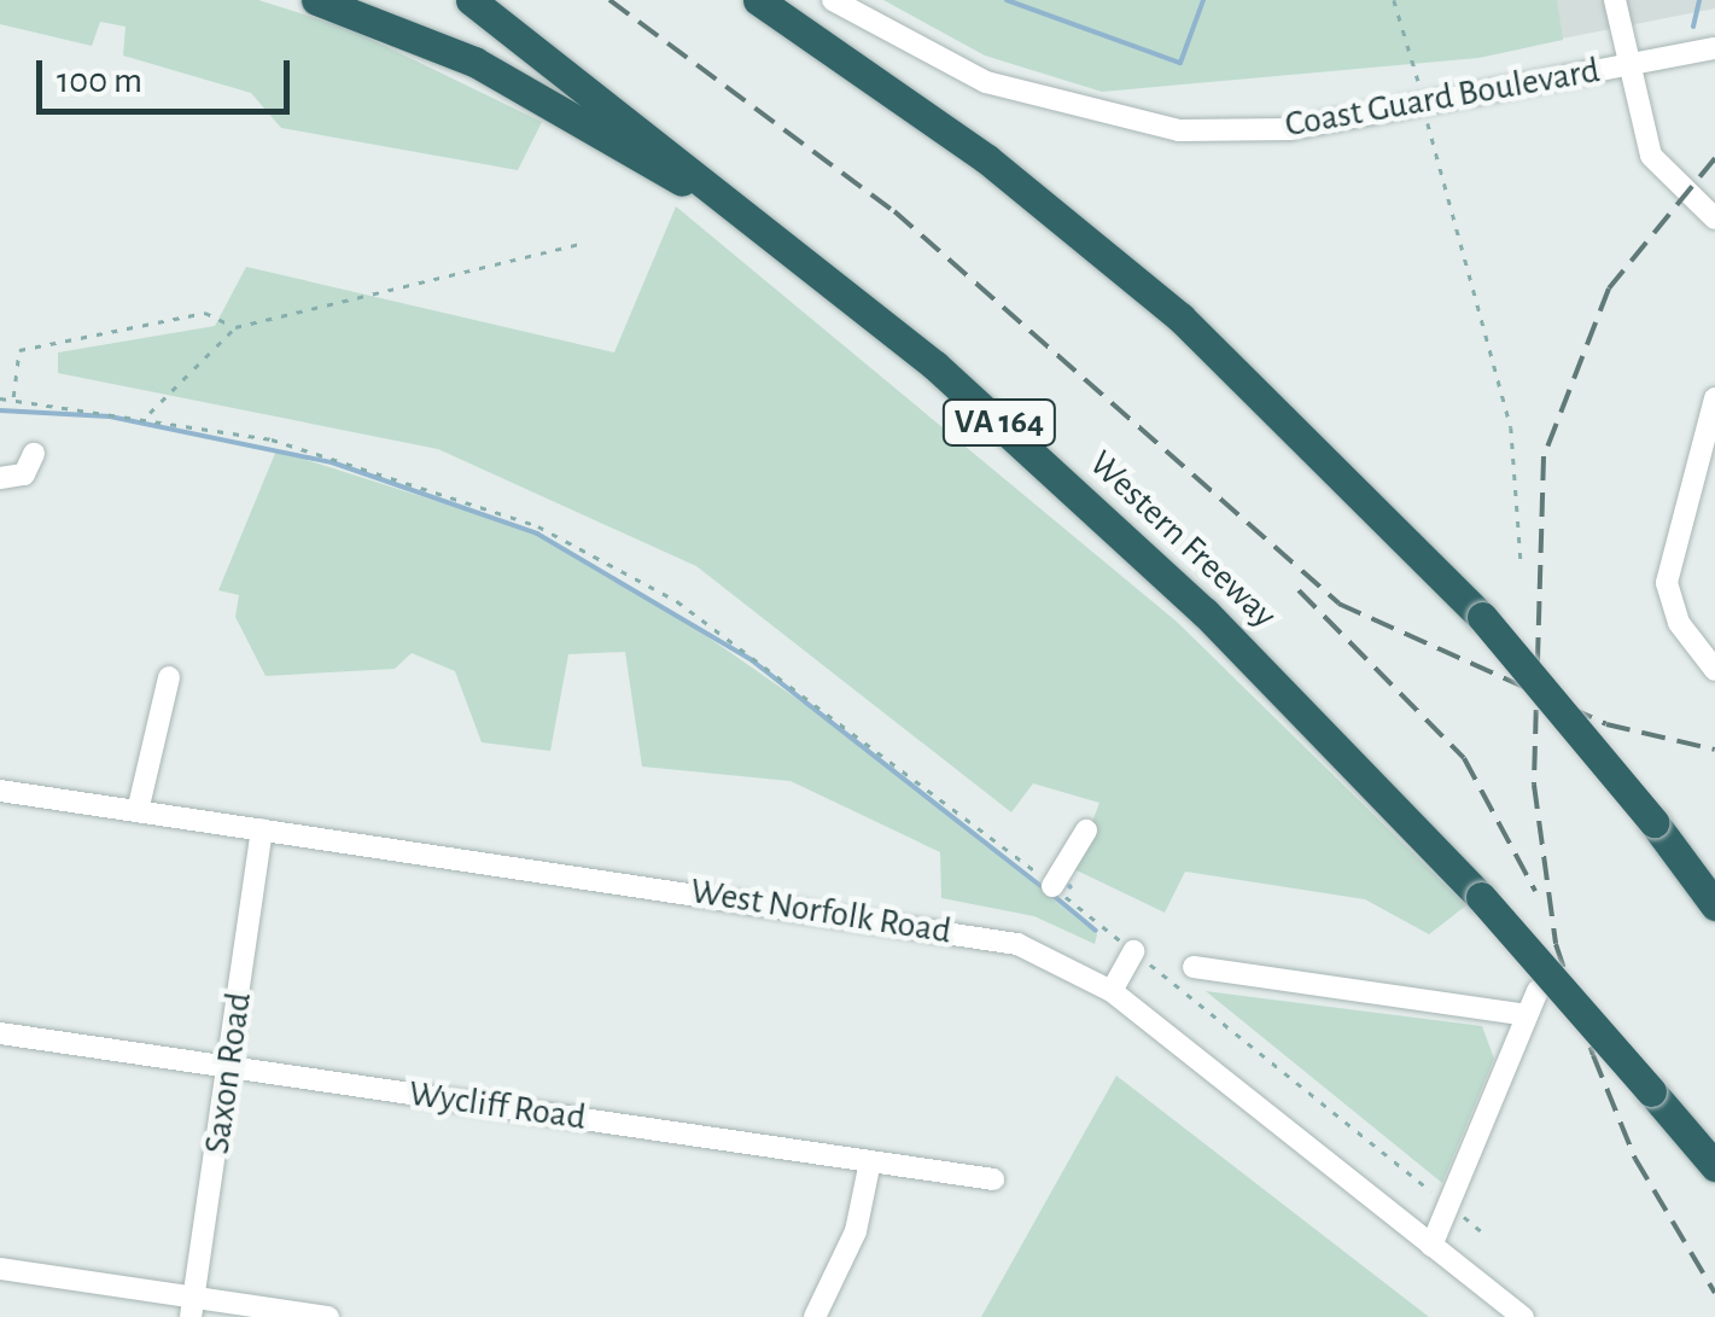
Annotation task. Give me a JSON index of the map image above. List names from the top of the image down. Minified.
{"streets":{"highway":["VA 164","Western Freeway"],"street":["Coast Guard Boulevard","West Norfolk Road","Saxon Road","Wycliff Road"]},"crossings":[["West Norfolk Road","Saxon Road"],["Saxon Road","Wycliff Road"]],"scale_bar":"100 m"}
